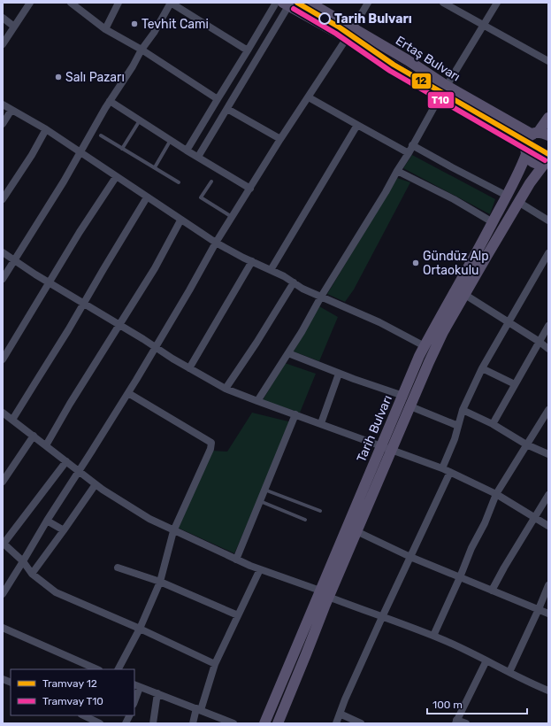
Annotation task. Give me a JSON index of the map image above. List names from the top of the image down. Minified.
{"streets":{"main road":["Ertaş Bulvarı","Tarih Bulvarı"]},"crossings":[["Ertaş Bulvarı","Tarih Bulvarı"]],"places":["Tarih Bulvarı","Tevhit Cami","Salı Pazarı","Gündüz Alp Ortaokulu"],"lines":["tram line 12","tram line T10"],"legend":["Tramvay 12","Tramvay T10"],"scale_bar":"100 m"}
